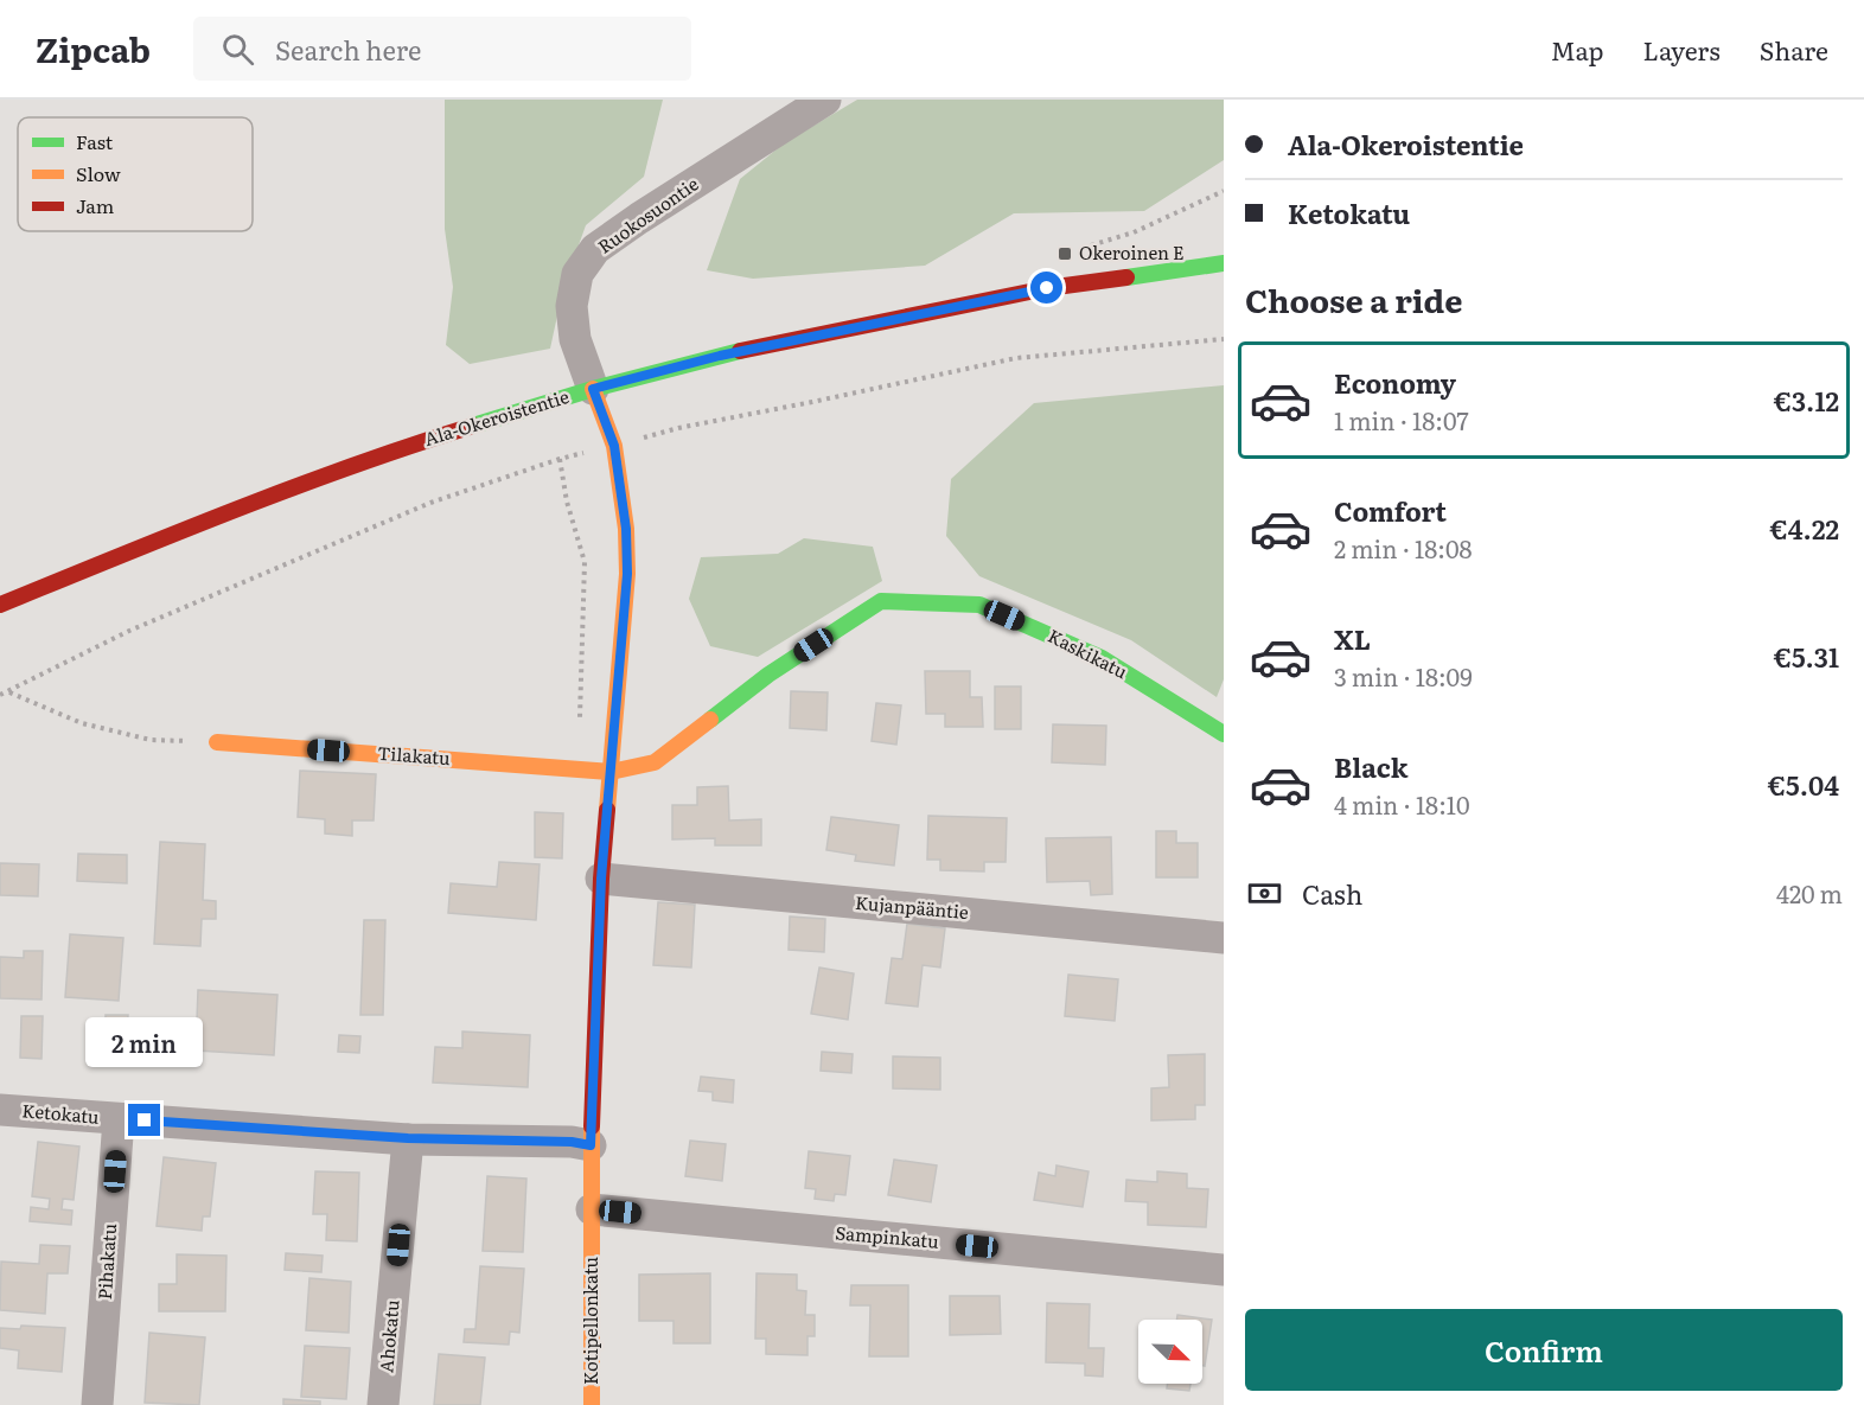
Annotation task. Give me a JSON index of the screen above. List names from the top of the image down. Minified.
{"streets":{"street":["Ruokosuontie","Ala-Okeroistentie","Kaskikatu","Tilakatu","Kujanpääntie","Ketokatu","Sampinkatu","Pihakatu","Kotipellonkatu","Ahokatu"]},"crossings":[["Ruokosuontie","Ala-Okeroistentie"],["Ruokosuontie","Kotipellonkatu"],["Ala-Okeroistentie","Kotipellonkatu"],["Kaskikatu","Tilakatu"],["Kaskikatu","Kotipellonkatu"],["Tilakatu","Kotipellonkatu"],["Kujanpääntie","Kotipellonkatu"],["Ketokatu","Pihakatu"],["Ketokatu","Kotipellonkatu"],["Ketokatu","Ahokatu"],["Sampinkatu","Kotipellonkatu"]],"places":{"transit":["Okeroinen E"]},"legend":["Fast","Slow","Jam"],"north":"bottom right","page":{"header":"Zipcab","search":"Search here","nav":["Map","Layers","Share"],"banner":["Ala-Okeroistentie","Ketokatu"],"heading":"Choose a ride","list":[{"name":"Economy","note":"1 min · 18:07","value":"€3.12"},{"name":"Comfort","note":"2 min · 18:08","value":"€4.22"},{"name":"XL","note":"3 min · 18:09","value":"€5.31"},{"name":"Black","note":"4 min · 18:10","value":"€5.04"}],"pay":["Cash","420 m"],"bubble":"2 min","buttons":"Confirm"}}
